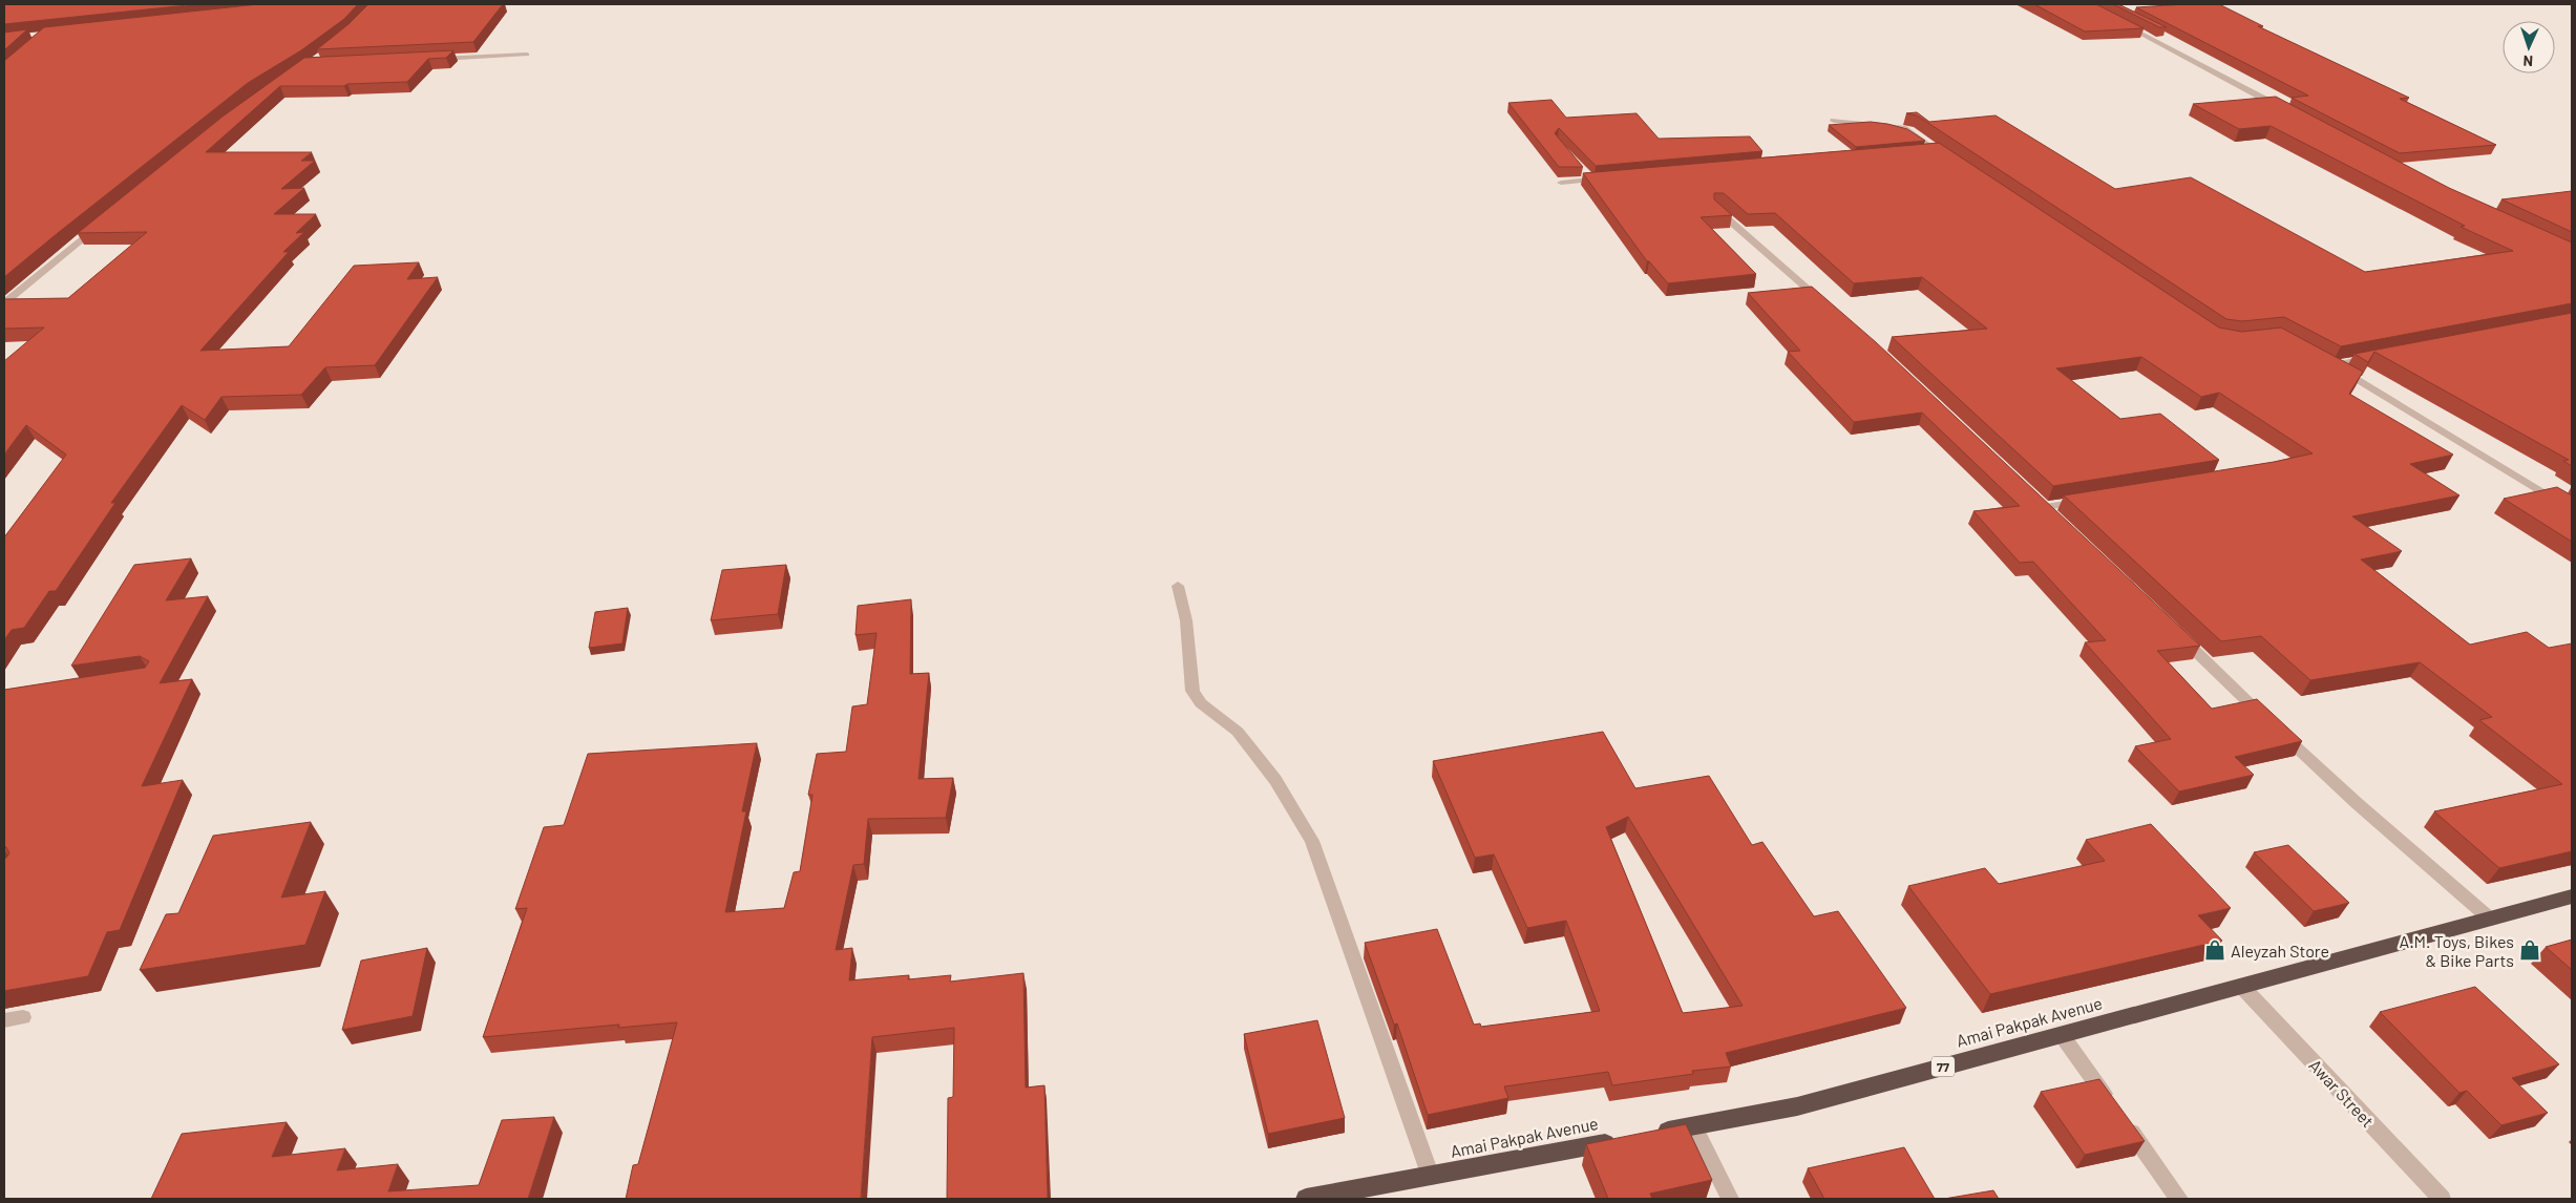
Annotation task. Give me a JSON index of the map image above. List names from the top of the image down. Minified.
{"streets":{"highway":["Amai Pakpak Avenue","77"],"street":["Awar Street"]},"crossings":[["Amai Pakpak Avenue","Awar Street"]],"places":{"shop":["Aleyzah Store","A.M. Toys, Bikes & Bike Parts"]},"north":"bottom"}
